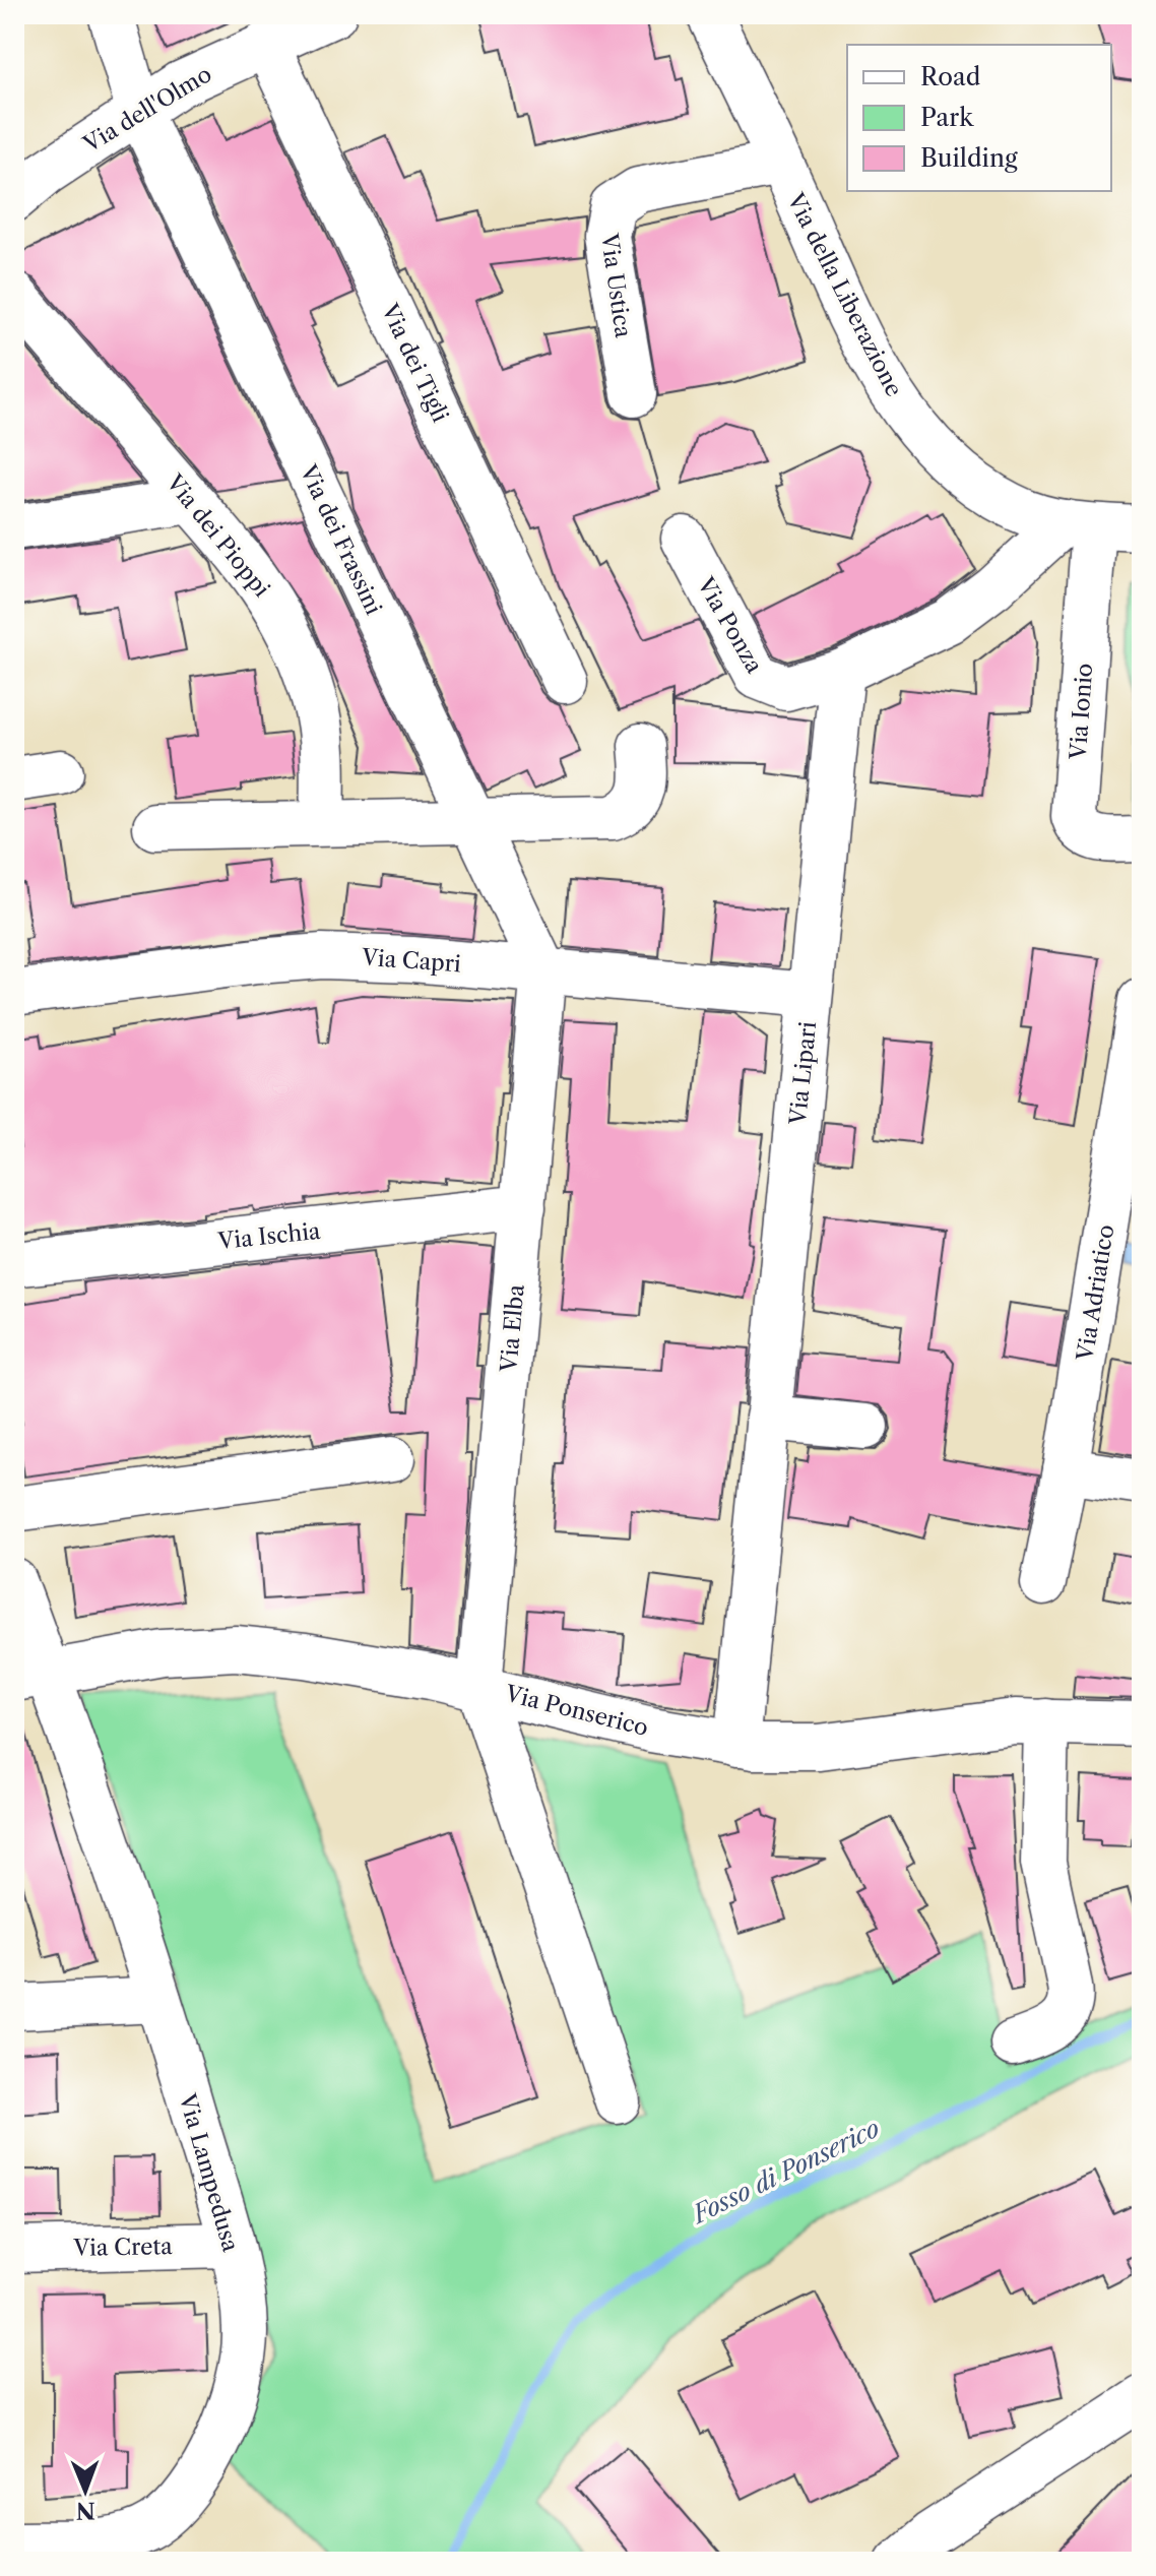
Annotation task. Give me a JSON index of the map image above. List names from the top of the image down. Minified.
{"streets":{"street":["Via dell'Olmo","Via Ustica","Via della Liberazione","Via dei Tigli","Via dei Pioppi","Via dei Frassini","Via Ponza","Via Ionio","Via Capri","Via Lipari","Via Ischia","Via Adriatico","Via Elba","Via Ponserico","Via Lampedusa","Via Creta"]},"crossings":[["Via dell'Olmo","Via dei Tigli"],["Via dell'Olmo","Via dei Frassini"],["Via Ustica","Via della Liberazione"],["Via della Liberazione","Via Ionio"],["Via dei Frassini","Via Capri"],["Via dei Frassini","Via Elba"],["Via Ponza","Via Lipari"],["Via Capri","Via Lipari"],["Via Capri","Via Elba"],["Via Lipari","Via Ponserico"],["Via Ischia","Via Elba"],["Via Elba","Via Ponserico"],["Via Ponserico","Via Lampedusa"],["Via Lampedusa","Via Creta"]],"water":["Fosso di Ponserico"],"legend":["Road","Park","Building"],"north":"bottom"}
